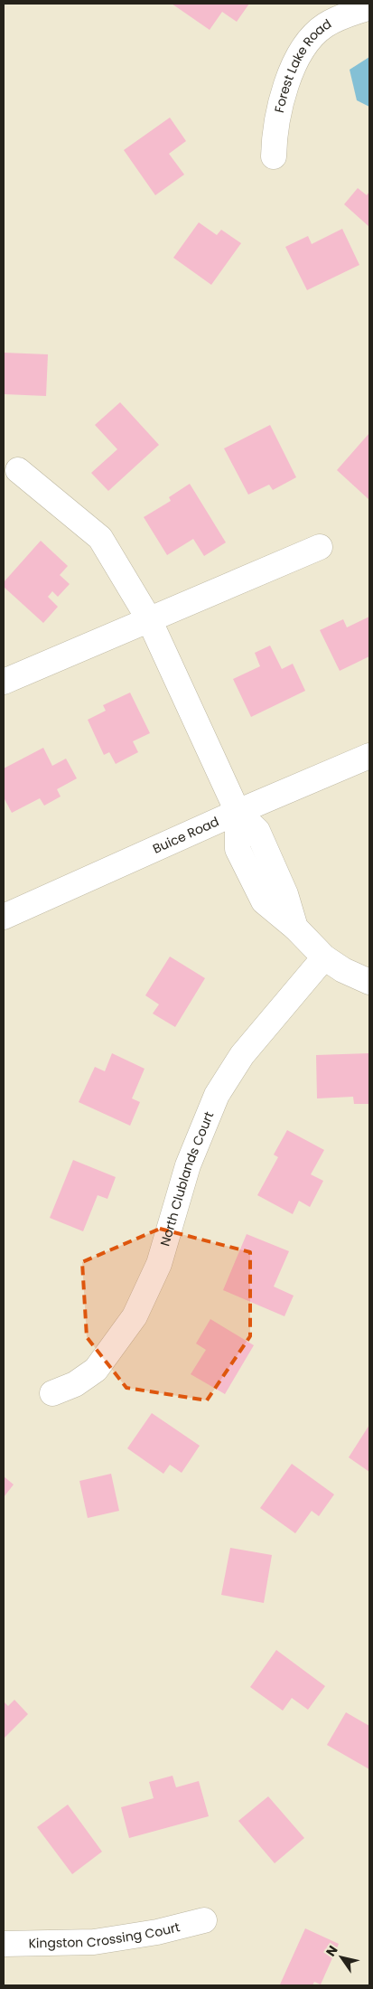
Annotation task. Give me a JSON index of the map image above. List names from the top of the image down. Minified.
{"streets":{"street":["Forest Lake Road","Buice Road","North Clublands Court","Kingston Crossing Court"]},"north":"top left"}
